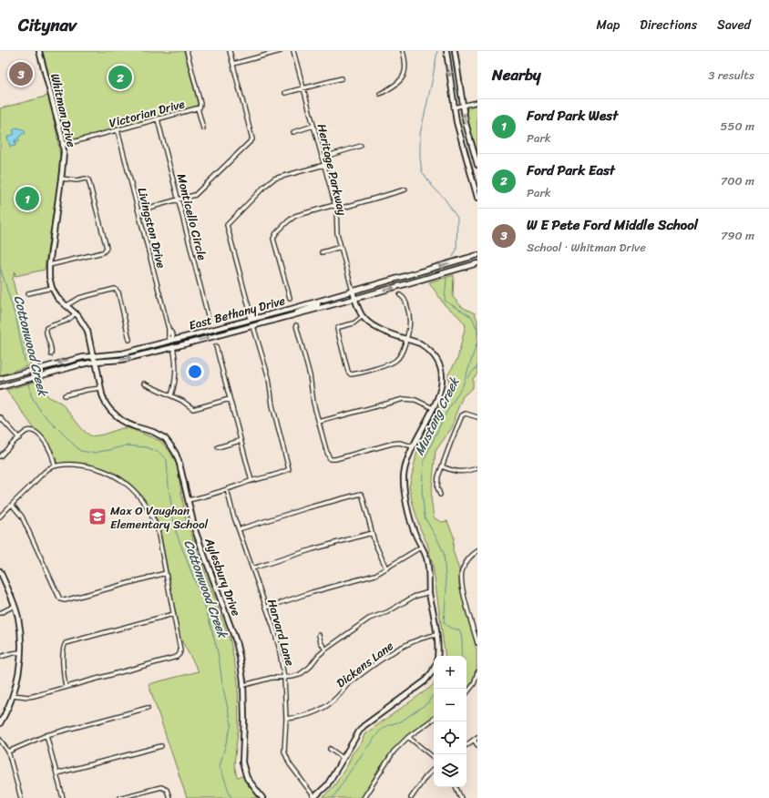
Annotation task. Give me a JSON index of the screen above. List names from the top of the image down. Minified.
{"streets":{"street":["Whitman Drive","Victorian Drive","Heritage Parkway","Monticello Circle","Livingston Drive","East Bethany Drive","Aylesbury Drive","Harvard Lane","Dickens Lane"]},"crossings":[["Whitman Drive","Victorian Drive"],["Whitman Drive","East Bethany Drive"],["Whitman Drive","Aylesbury Drive"],["Victorian Drive","Monticello Circle"],["Victorian Drive","Livingston Drive"],["Heritage Parkway","East Bethany Drive"],["Livingston Drive","East Bethany Drive"],["East Bethany Drive","Aylesbury Drive"],["Harvard Lane","Dickens Lane"]],"water":["Cottonwood Creek","Mustang Creek"],"places":{"school or university":["Max O Vaughan Elementary School"]},"page":{"header":"Citynav","nav":["Map","Directions","Saved"],"heading":["Nearby","3 results"],"pins":["3","2","1"],"list":[{"mark":"1","name":"Ford Park West","note":"Park","value":"550 m"},{"mark":"2","name":"Ford Park East","note":"Park","value":"700 m"},{"mark":"3","name":"W E Pete Ford Middle School","note":"School · Whitman Drive","value":"790 m"}],"map_buttons":["+","−"]}}
